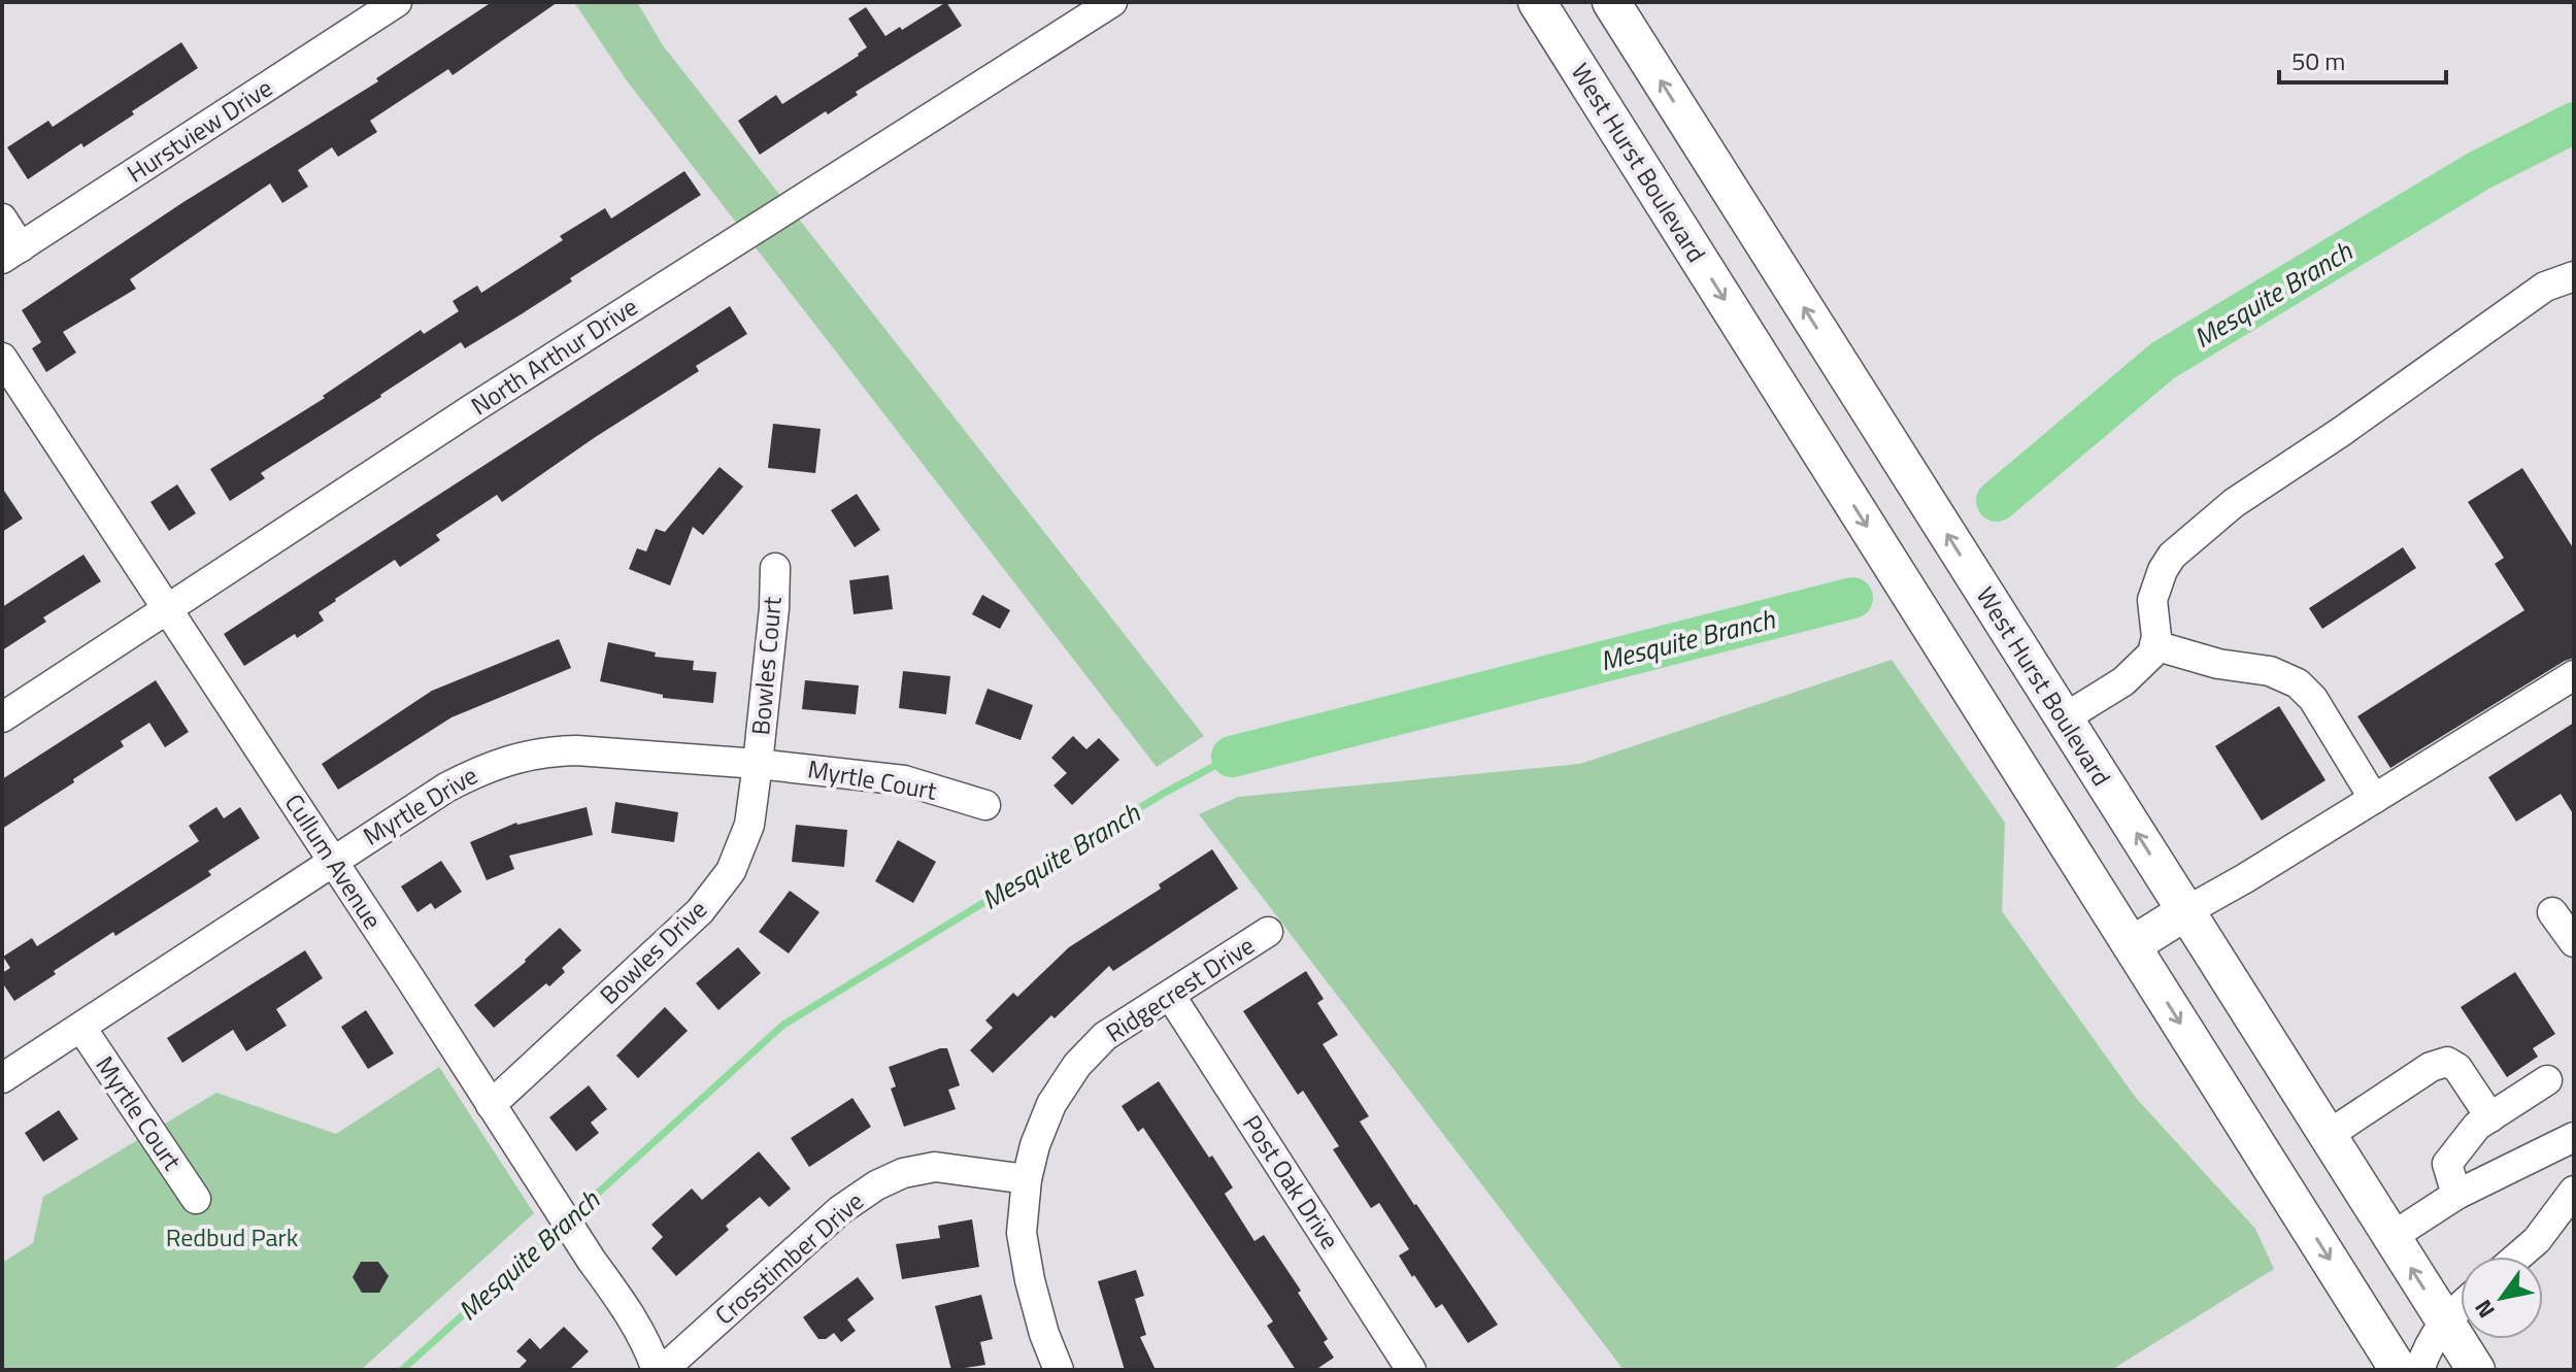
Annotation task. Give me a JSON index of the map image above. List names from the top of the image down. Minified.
{"streets":{"main road":["West Hurst Boulevard"],"street":["Hurstview Drive","North Arthur Drive","Bowles Court","Myrtle Court","Myrtle Drive","Cullum Avenue","Bowles Drive","Ridgecrest Drive","Post Oak Drive","Crosstimber Drive"]},"crossings":[["North Arthur Drive","Cullum Avenue"],["Bowles Court","Myrtle Court"],["Bowles Court","Myrtle Drive"],["Bowles Court","Bowles Drive"],["Myrtle Court","Myrtle Drive"],["Myrtle Court","Bowles Drive"],["Myrtle Drive","Cullum Avenue"],["Myrtle Drive","Bowles Drive"],["Cullum Avenue","Bowles Drive"],["Cullum Avenue","Crosstimber Drive"],["Ridgecrest Drive","Post Oak Drive"],["Ridgecrest Drive","Crosstimber Drive"]],"water":["Mesquite Branch"],"parks":["Redbud Park"],"scale_bar":"50 m","north":"bottom left"}
